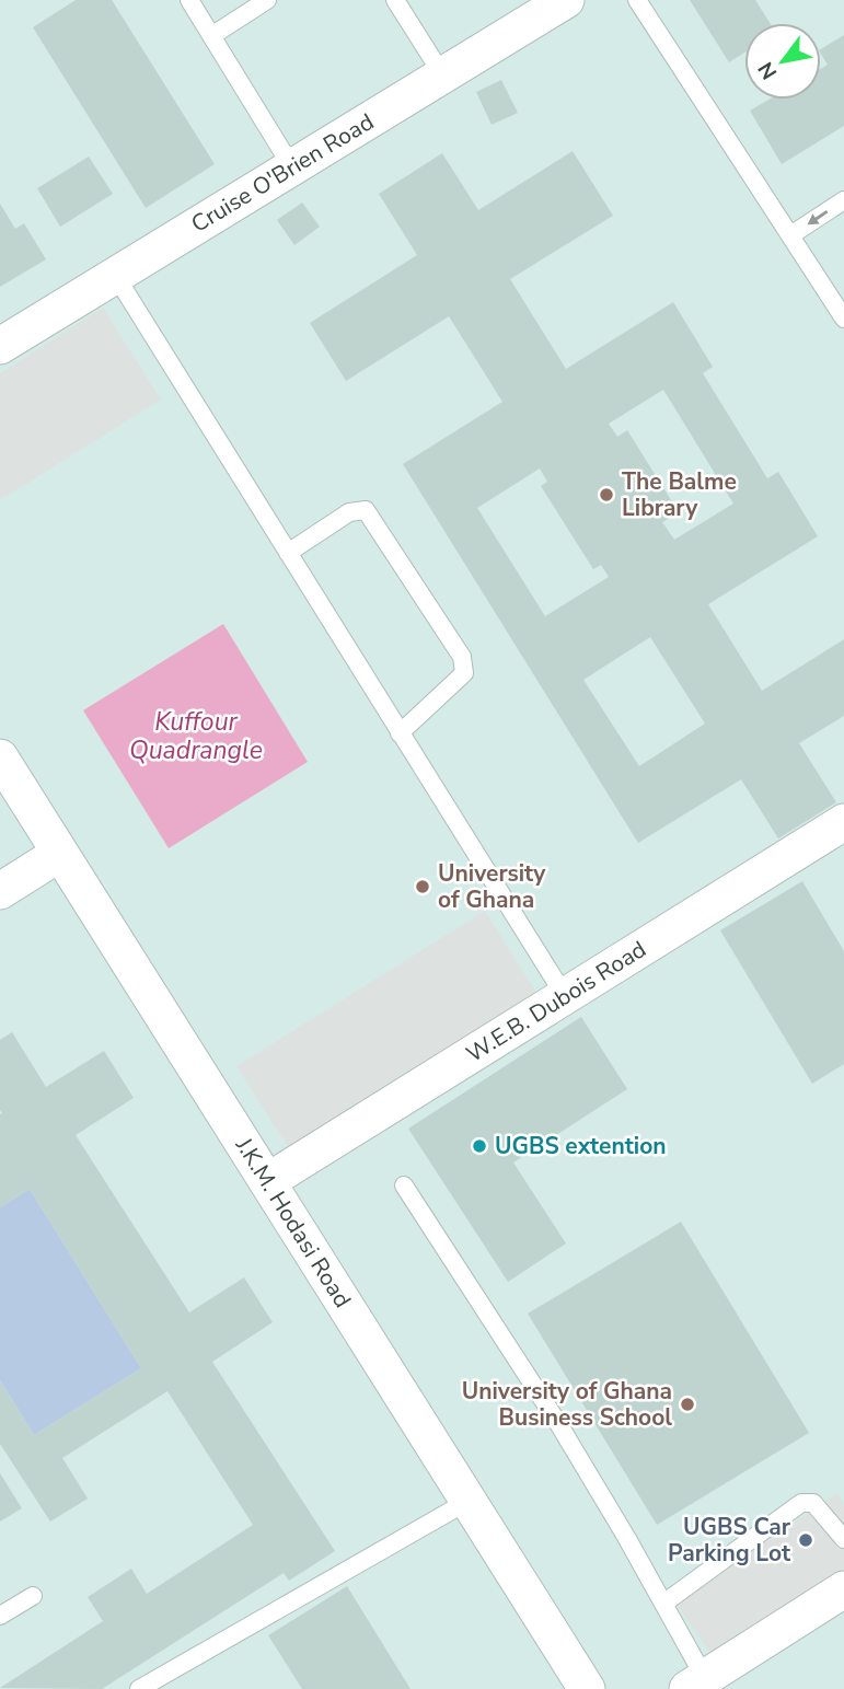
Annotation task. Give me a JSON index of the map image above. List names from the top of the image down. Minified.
{"streets":{"street":["Cruise O'Brien Road","W.E.B. Dubois Road","J.K.M. Hodasi Road"]},"crossings":[["W.E.B. Dubois Road","J.K.M. Hodasi Road"]],"water":["Kuffour Quadrangle"],"places":["The Balme Library","University of Ghana","UGBS extention","University of Ghana Business School","UGBS Car Parking Lot"],"north":"bottom left"}
